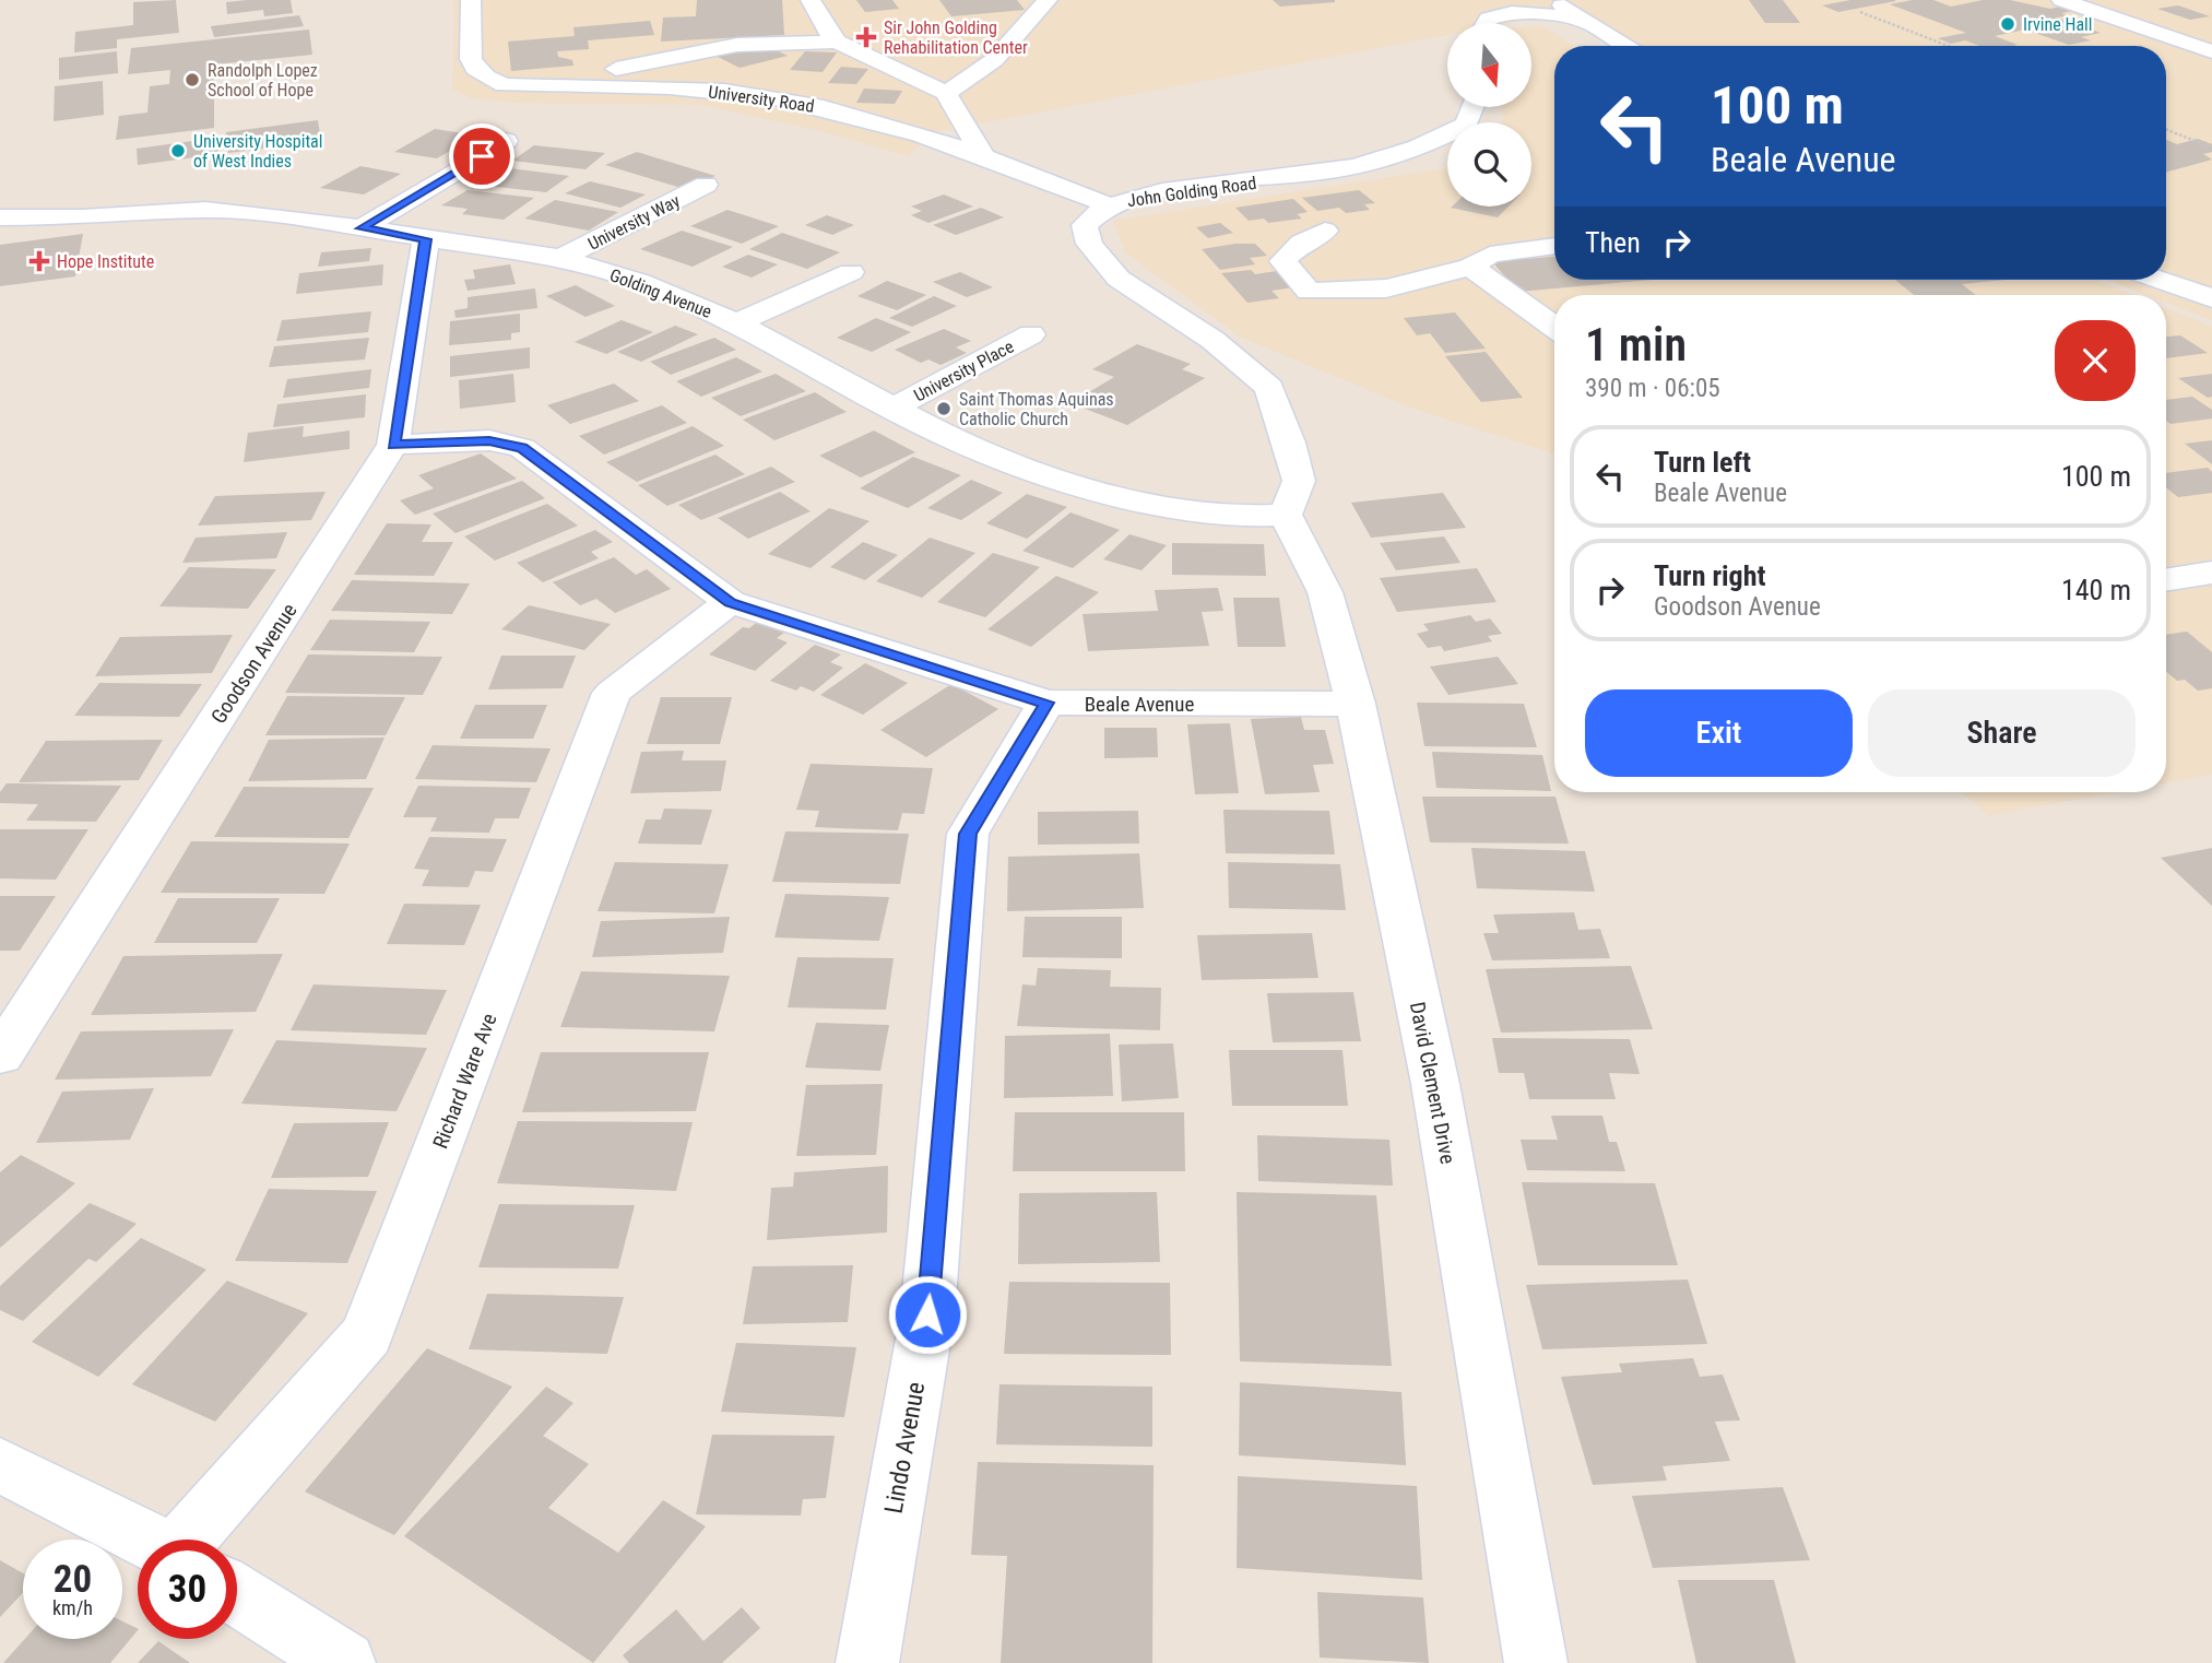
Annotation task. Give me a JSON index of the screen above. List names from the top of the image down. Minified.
{"streets":{"street":["University Road","John Golding Road","University Way","Golding Avenue","University Place","Goodson Avenue","Beale Avenue","Richard Ware Ave","David Clement Drive","Lindo Avenue"]},"crossings":[["University Road","John Golding Road"],["John Golding Road","Golding Avenue"],["John Golding Road","David Clement Drive"],["University Way","Golding Avenue"],["Golding Avenue","University Place"],["Golding Avenue","Goodson Avenue"],["Golding Avenue","David Clement Drive"],["Goodson Avenue","Beale Avenue"],["Beale Avenue","Richard Ware Ave"],["Beale Avenue","David Clement Drive"],["Beale Avenue","Lindo Avenue"]],"places":{"other":["Irvine Hall","Randolph Lopez School of Hope","University Hospital of West Indies","Saint Thomas Aquinas Catholic Church"],"health":["Sir John Golding Rehabilitation Center","Hope Institute"]},"north":"bottom","page":{"turn":["100 m","Beale Avenue"],"then":"Then","heading":["1 min","390 m · 06:05"],"list":[{"name":"Turn left","note":"Beale Avenue","value":"100 m"},{"name":"Turn right","note":"Goodson Avenue","value":"140 m"}],"buttons":["Exit","Share"],"speed":"20 km/h","limit":"30"}}
